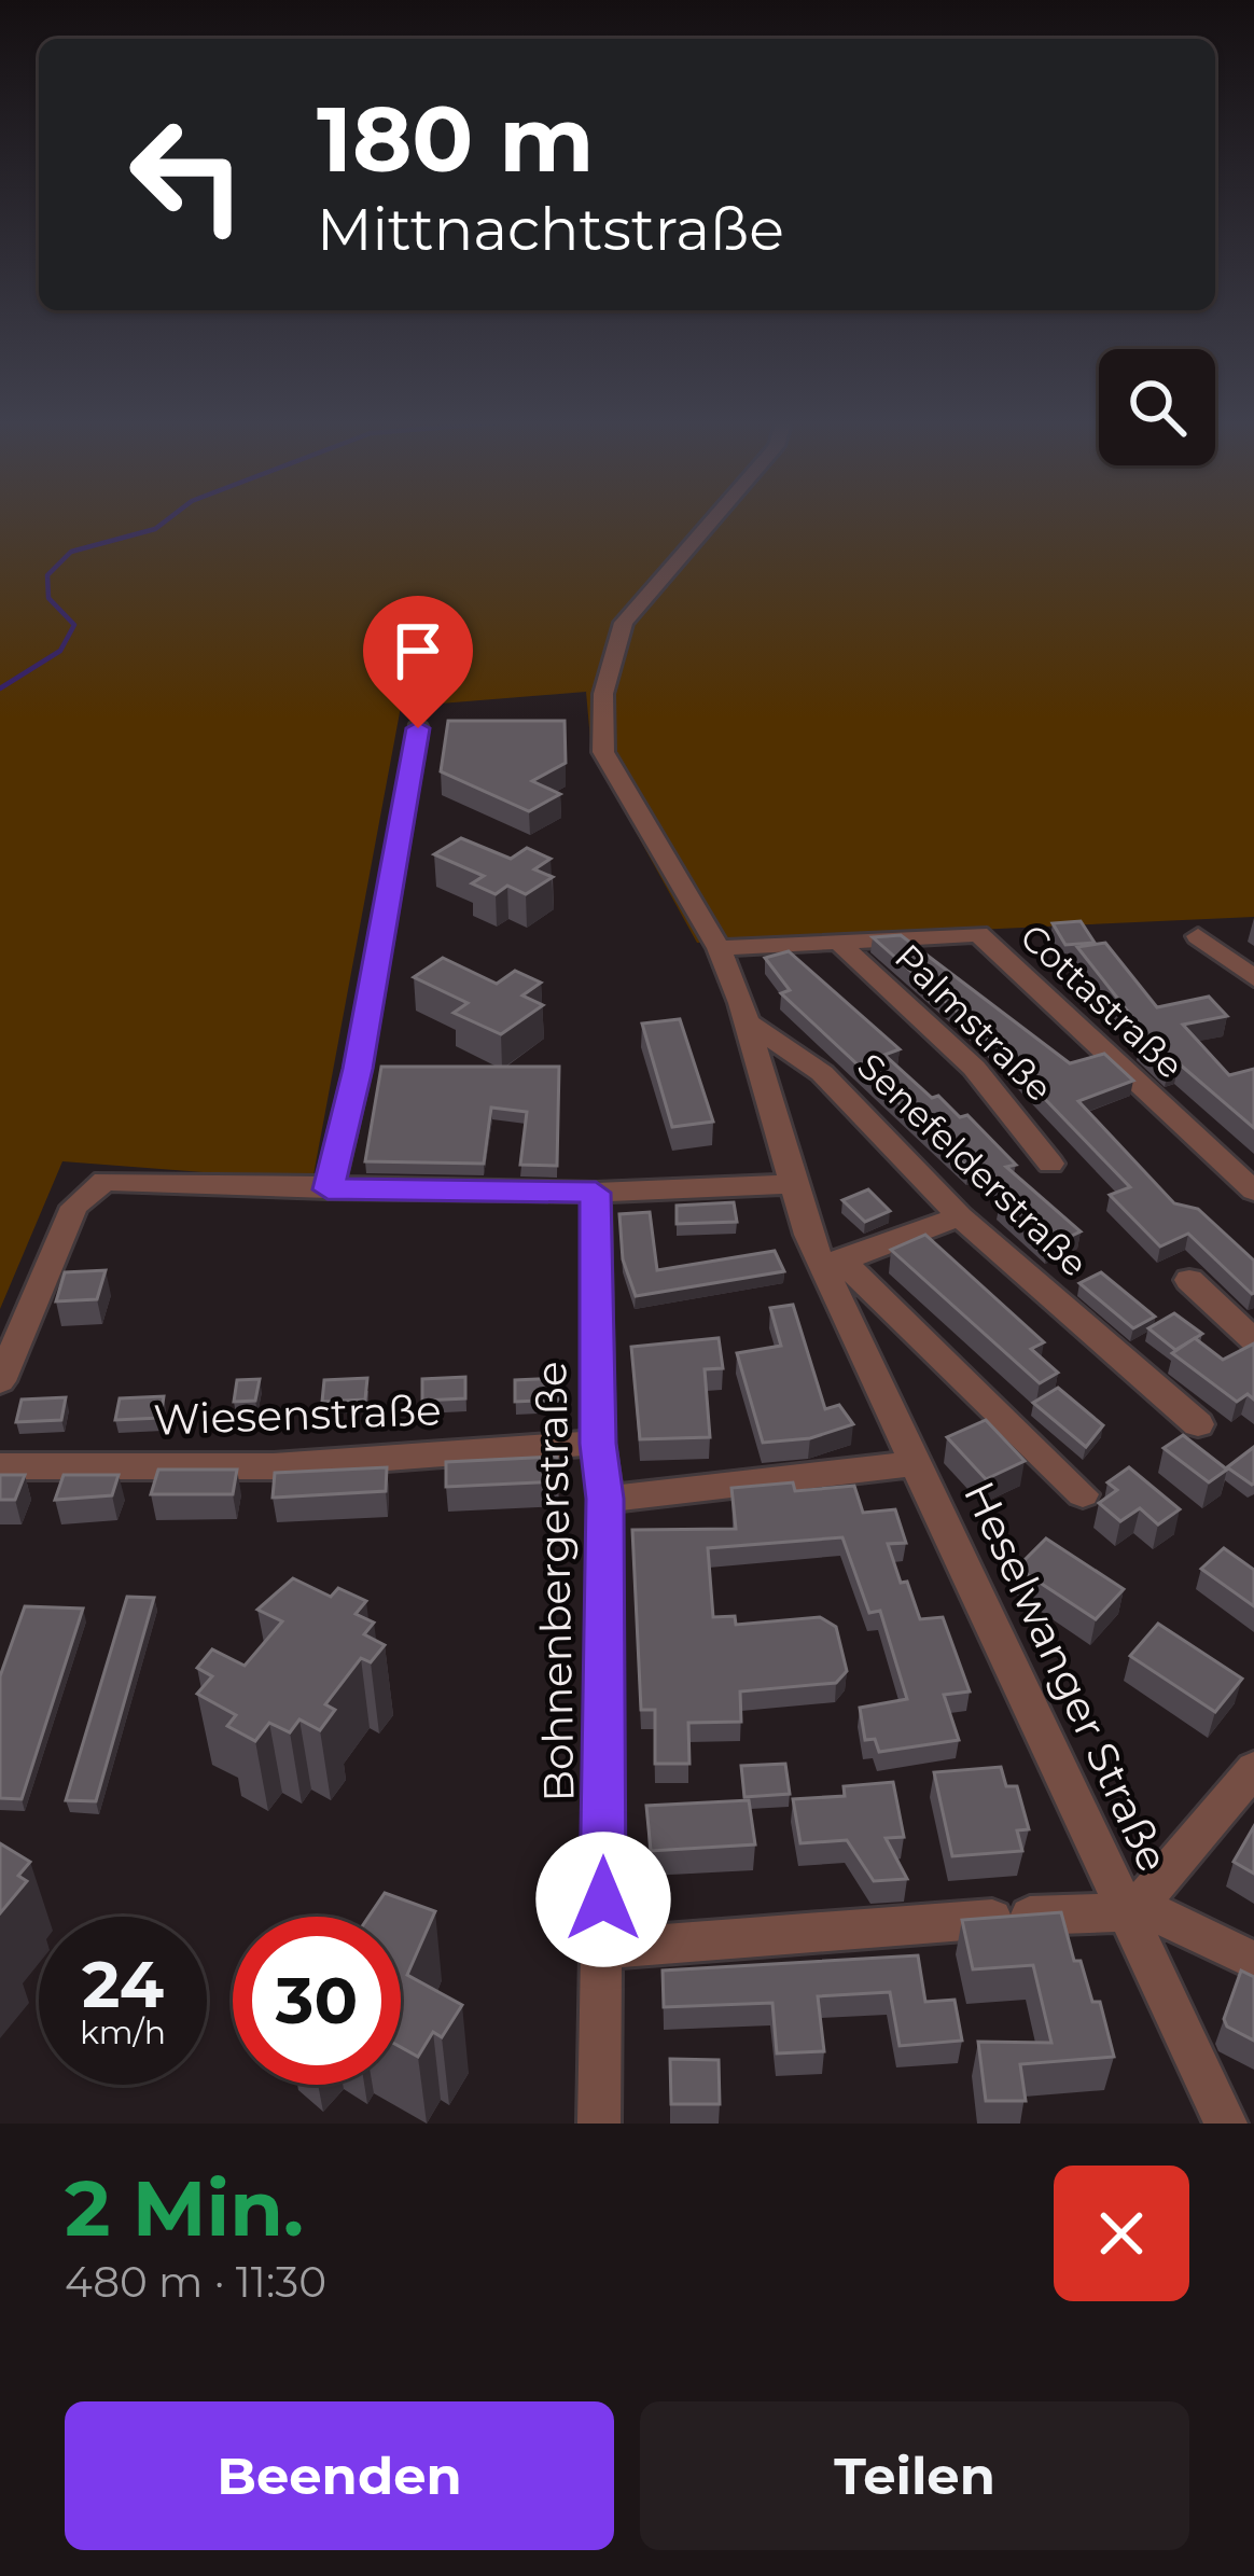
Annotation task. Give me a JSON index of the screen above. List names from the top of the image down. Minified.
{"streets":{"street":["Cottastraße","Palmstraße","Senefelderstraße","Wiesenstraße","Bohnenbergerstraße","Heselwanger Straße"]},"crossings":[["Cottastraße","Palmstraße"],["Cottastraße","Heselwanger Straße"],["Senefelderstraße","Heselwanger Straße"],["Wiesenstraße","Bohnenbergerstraße"]],"page":{"turn":["180 m","Mittnachtstraße"],"speed":"24 km/h","limit":"30","heading":["2 Min.","480 m · 11:30"],"buttons":["Beenden","Teilen"]}}
